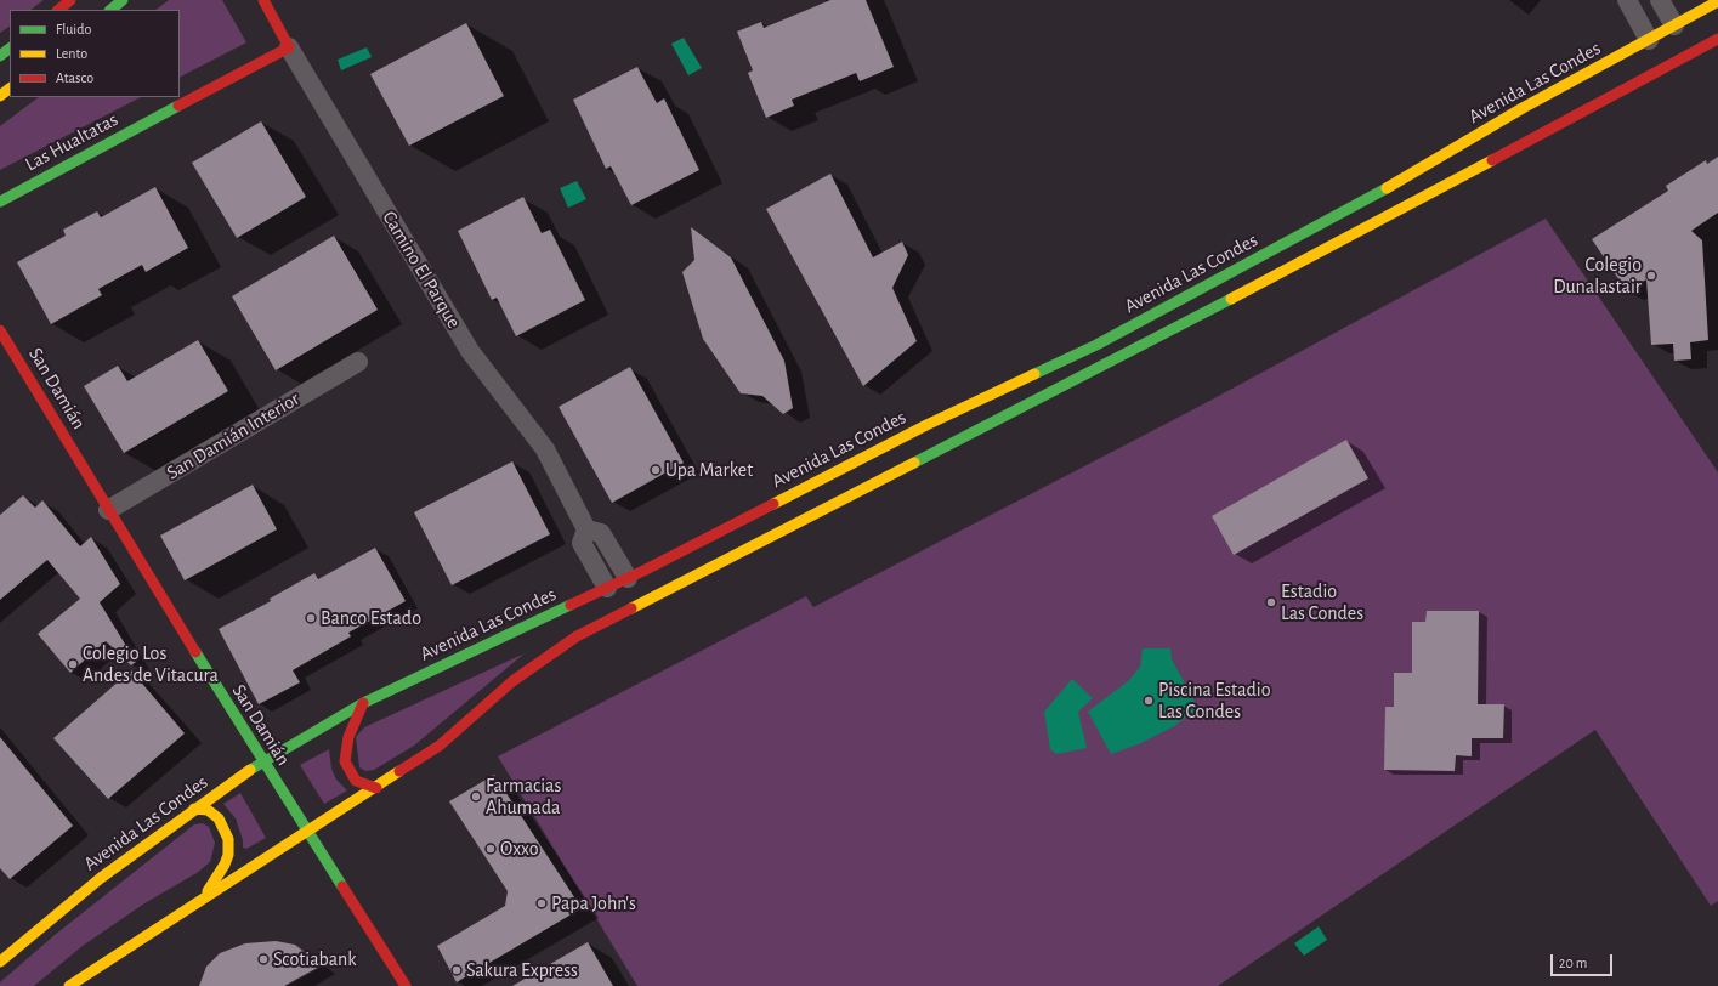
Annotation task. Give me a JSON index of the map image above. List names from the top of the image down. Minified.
{"streets":{"main road":["Avenida Las Condes","Las Hualtatas","Camino El Parque","San Damián"],"street":["San Damián Interior"]},"crossings":[["Avenida Las Condes","Camino El Parque"],["Avenida Las Condes","San Damián"],["Las Hualtatas","Camino El Parque"],["San Damián","San Damián Interior"]],"places":["Colegio Dunalastair","Upa Market","Estadio Las Condes","Banco Estado","Colegio Los Andes de Vitacura","Piscina Estadio Las Condes","Farmacias Ahumada","Oxxo","Papa John's","Scotiabank","Sakura Express"],"legend":["Fluido","Lento","Atasco"],"scale_bar":"20 m"}
